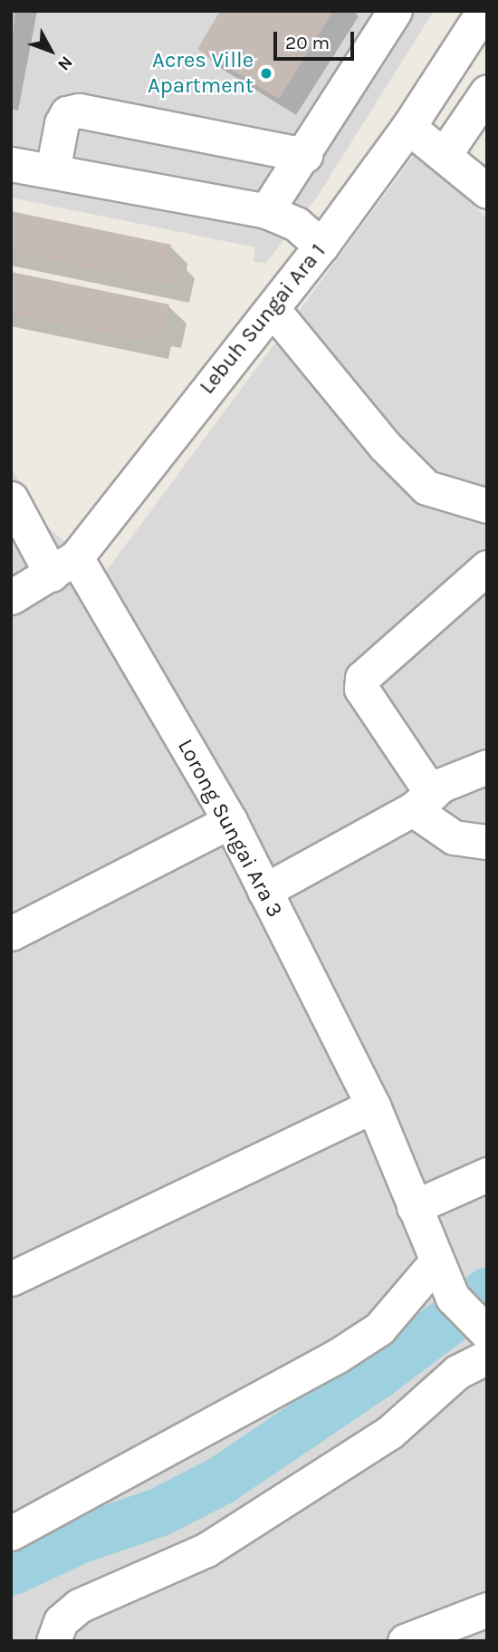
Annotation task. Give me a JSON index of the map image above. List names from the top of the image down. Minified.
{"streets":{"street":["Lebuh Sungai Ara 1","Lorong Sungai Ara 3"]},"crossings":[["Lebuh Sungai Ara 1","Lorong Sungai Ara 3"]],"places":["Acres Ville Apartment"],"scale_bar":"20 m","north":"bottom right"}
